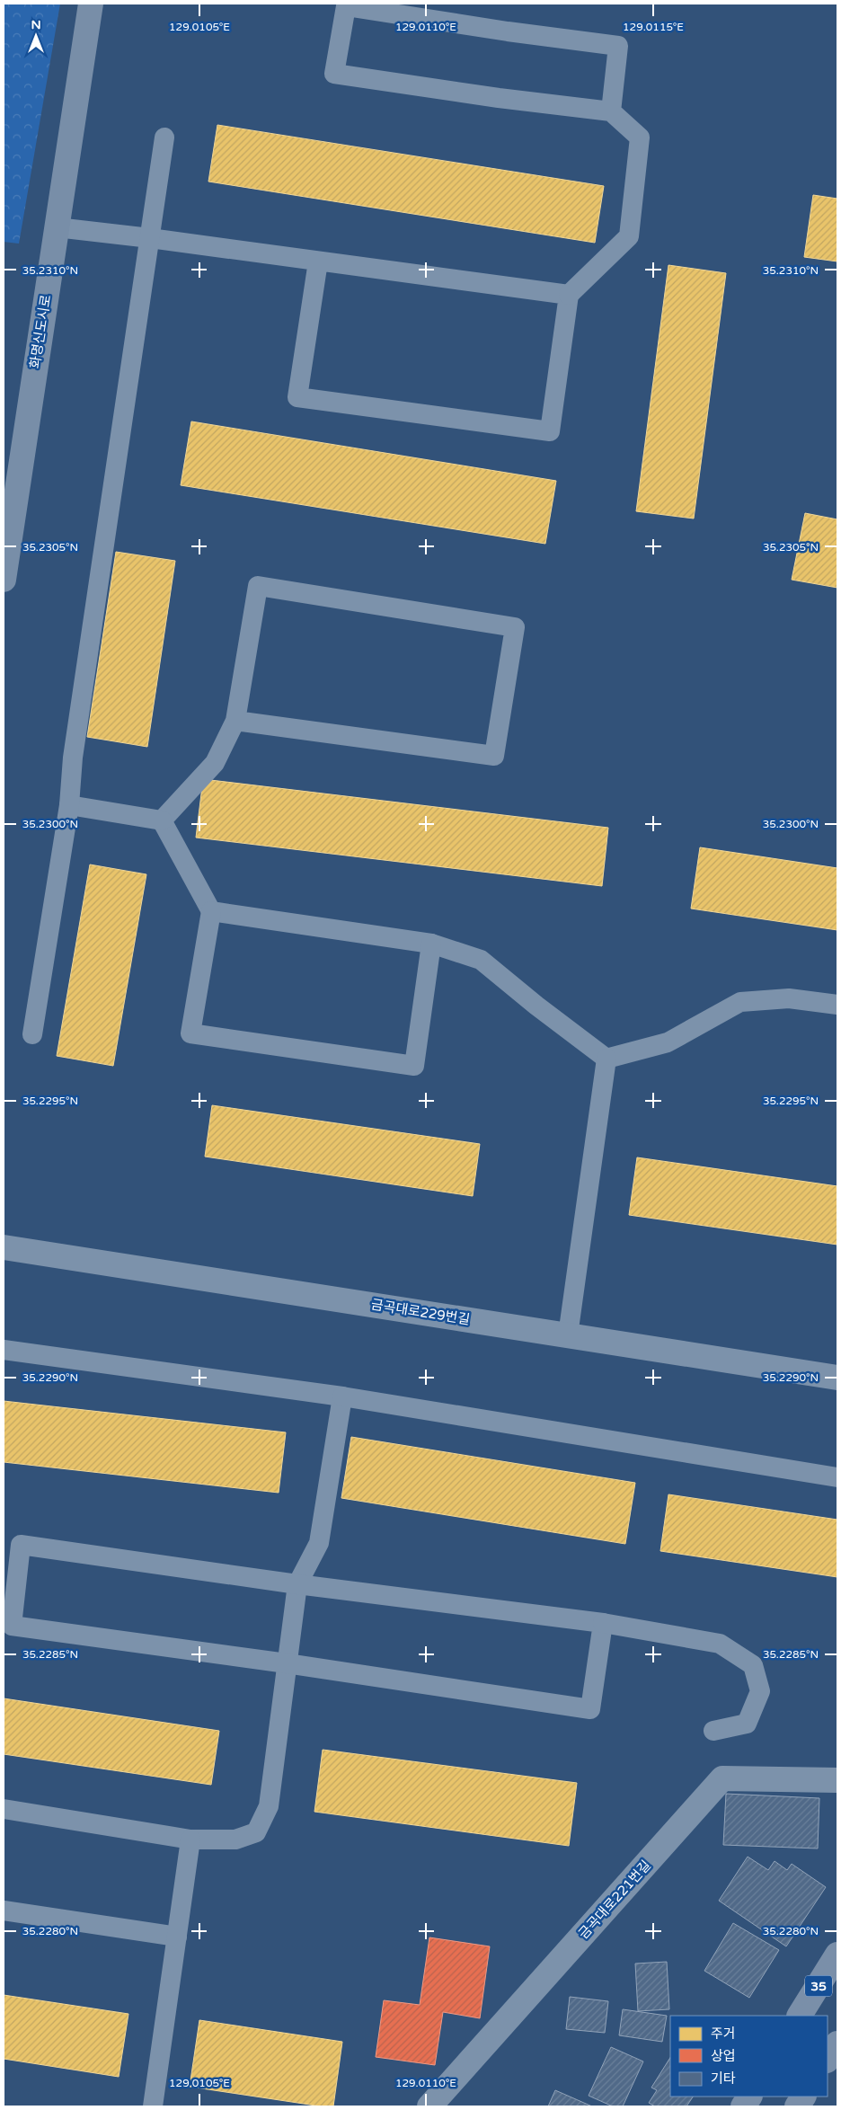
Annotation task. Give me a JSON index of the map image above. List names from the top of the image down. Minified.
{"streets":{"main road":["화명신도시로","35"],"street":["금곡대로229번길","금곡대로221번길"]},"legend":["주거","상업","기타"],"north":"top","coordinates":["129.0105°E","129.0110°E","129.0115°E","35.2310°N","35.2305°N","35.2300°N","35.2295°N","35.2290°N","35.2285°N","35.2280°N"]}
